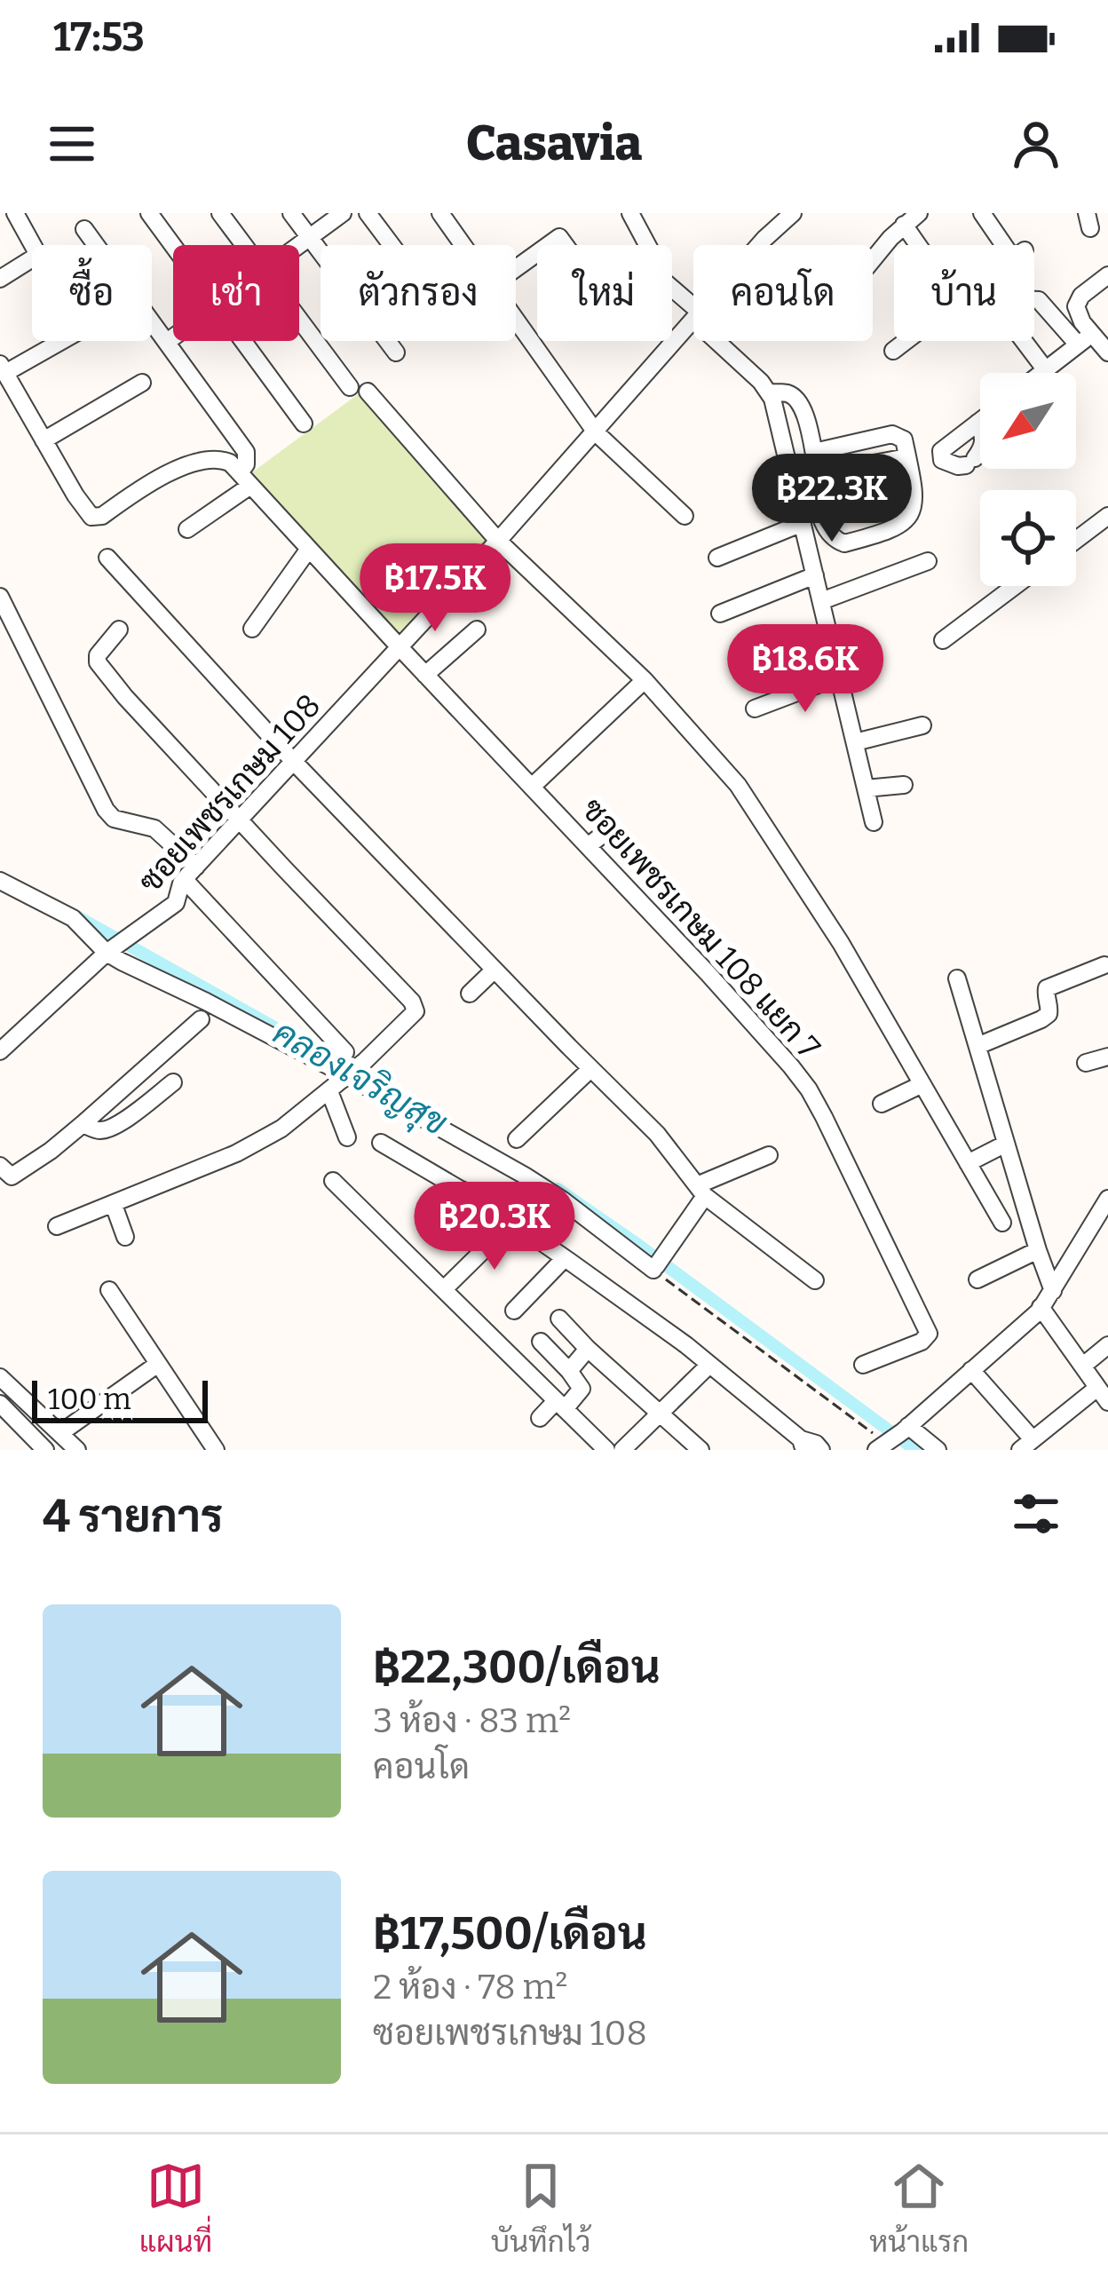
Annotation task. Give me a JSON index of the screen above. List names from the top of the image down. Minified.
{"streets":{"street":["ซอยเพชรเกษม 108","ซอยเพชรเกษม 108 แยก 7"]},"crossings":[["ซอยเพชรเกษม 108","ซอยเพชรเกษม 108 แยก 7"]],"water":["คลองเจริญสุข"],"scale_bar":"100 m","north":"bottom left","page":{"status":"17:53","header":"Casavia","chip":["ซื้อ","เช่า","ตัวกรอง","ใหม่","คอนโด","บ้าน"],"price":["฿22.3K","฿17.5K","฿18.6K","฿20.3K"],"scale":"100 m","heading":"4 รายการ","list":[{"name":"฿22,300/เดือน","note":"3 ห้อง · 83 m² · คอนโด"},{"name":"฿17,500/เดือน","note":"2 ห้อง · 78 m² · ซอยเพชรเกษม 108"}],"tabs":["แผนที่","บันทึกไว้","หน้าแรก"]}}
